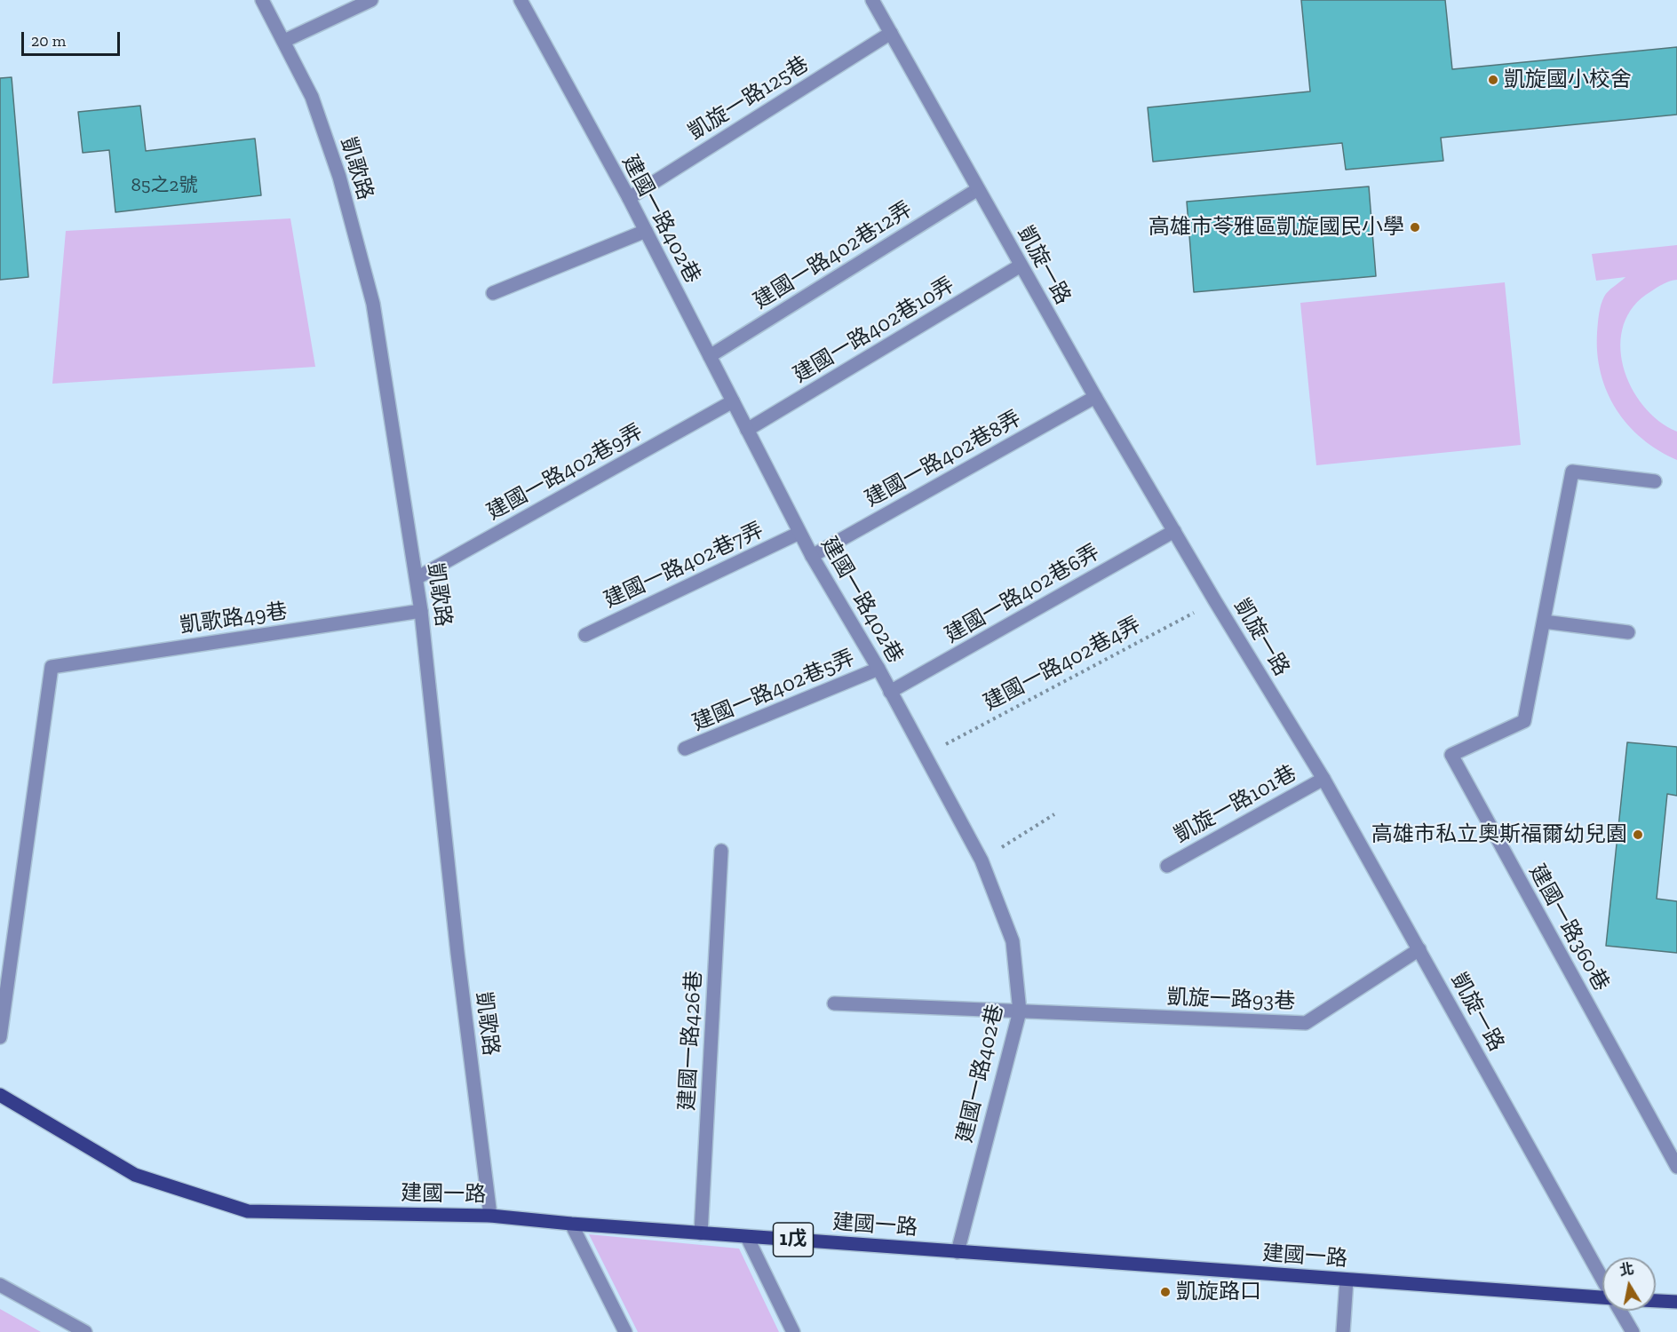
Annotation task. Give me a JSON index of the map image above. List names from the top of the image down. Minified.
{"streets":{"main road":["建國一路","1戊"],"street":["凱旋一路125巷","凱歌路","建國一路402巷","建國一路402巷12弄","凱旋一路","建國一路402巷10弄","建國一路402巷8弄","建國一路402巷9弄","建國一路402巷7弄","建國一路402巷6弄","凱歌路49巷","建國一路402巷5弄","凱旋一路101巷","建國一路360巷","凱旋一路93巷","建國一路426巷"],"path":["建國一路402巷4弄"]},"crossings":[["凱旋一路125巷","建國一路402巷"],["凱旋一路125巷","凱旋一路"],["凱歌路","建國一路402巷9弄"],["凱歌路","凱歌路49巷"],["凱歌路","建國一路"],["建國一路402巷","建國一路402巷12弄"],["建國一路402巷","建國一路402巷10弄"],["建國一路402巷","建國一路402巷8弄"],["建國一路402巷","建國一路402巷9弄"],["建國一路402巷","建國一路402巷7弄"],["建國一路402巷","建國一路402巷6弄"],["建國一路402巷","建國一路402巷4弄"],["建國一路402巷","建國一路402巷5弄"],["建國一路402巷","凱旋一路93巷"],["建國一路402巷","建國一路"],["建國一路402巷12弄","凱旋一路"],["凱旋一路","建國一路402巷10弄"],["凱旋一路","建國一路402巷8弄"],["凱旋一路","建國一路402巷6弄"],["凱旋一路","建國一路402巷4弄"],["凱旋一路","凱旋一路101巷"],["凱旋一路","凱旋一路93巷"],["建國一路426巷","建國一路"]],"places":["凱旋國小校舍","高雄市苓雅區凱旋國民小學","高雄市私立奧斯福爾幼兒園","凱旋路口"],"house_numbers":["85之2號"],"scale_bar":"20 m","north":"top"}
